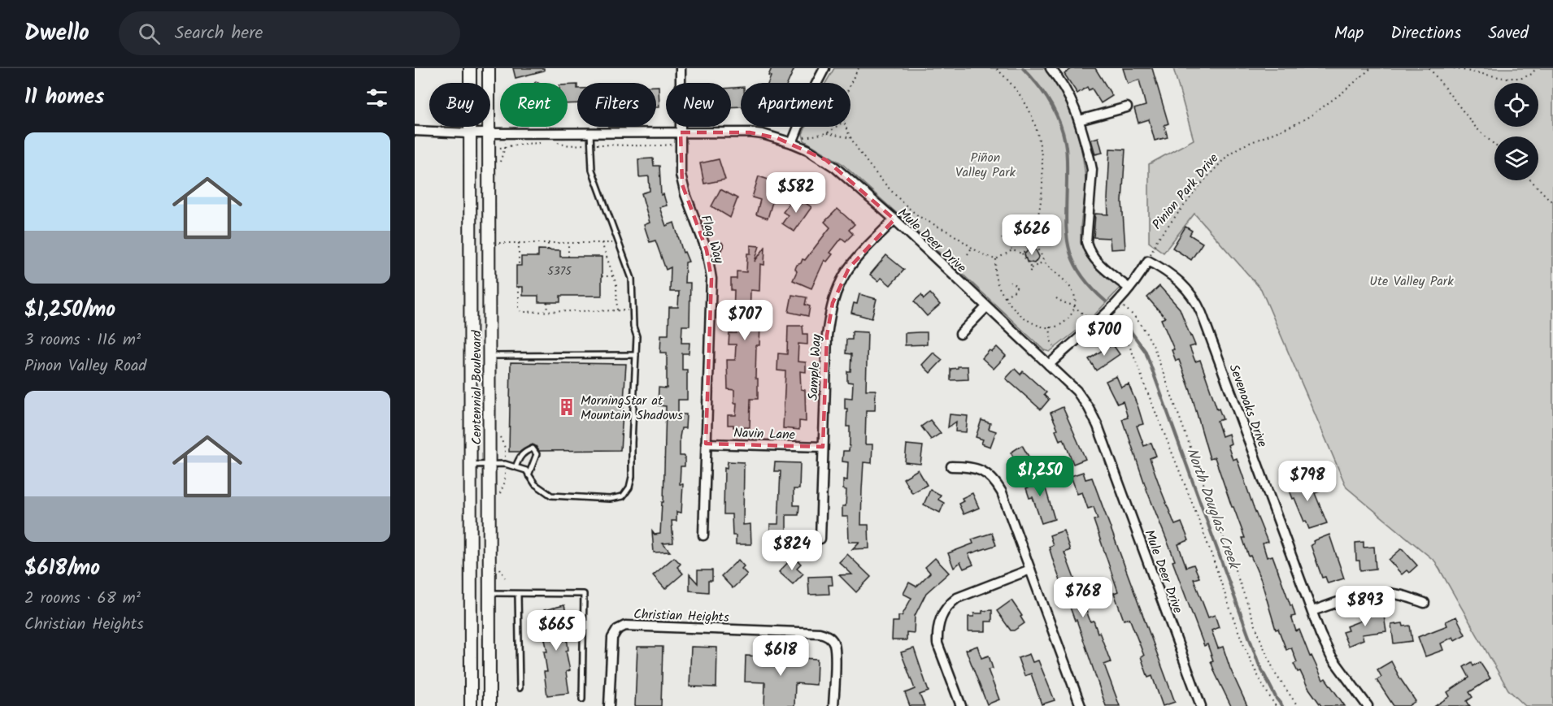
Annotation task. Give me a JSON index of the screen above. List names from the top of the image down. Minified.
{"streets":{"main road":["Centennial Boulevard"],"street":["Flag Way","Mule Deer Drive","Sample Way","Sevenoaks Drive","Navin Lane","Christian Heights"],"path":["Pinion Park Drive"]},"crossings":[["Pinion Park Drive","Sevenoaks Drive"],["Flag Way","Mule Deer Drive"],["Flag Way","Navin Lane"],["Mule Deer Drive","Sample Way"],["Mule Deer Drive","Centennial Boulevard"],["Sample Way","Navin Lane"]],"water":["North Douglas Creek"],"parks":["Piñon Valley Park","Ute Valley Park"],"places":{"building":["MorningStar at Mountain Shadows"]},"house_numbers":["5375"],"page":{"header":"Dwello","search":"Search here","nav":["Map","Directions","Saved"],"heading":"11 homes","chip":["Buy","Rent","Filters","New","Apartment"],"list":[{"name":"$1,250/mo","note":"3 rooms · 116 m² · Pinon Valley Road"},{"name":"$618/mo","note":"2 rooms · 68 m² · Christian Heights"}],"price":["$582","$626","$707","$700","$1,250","$798","$824","$768","$893","$665","$618"]}}
